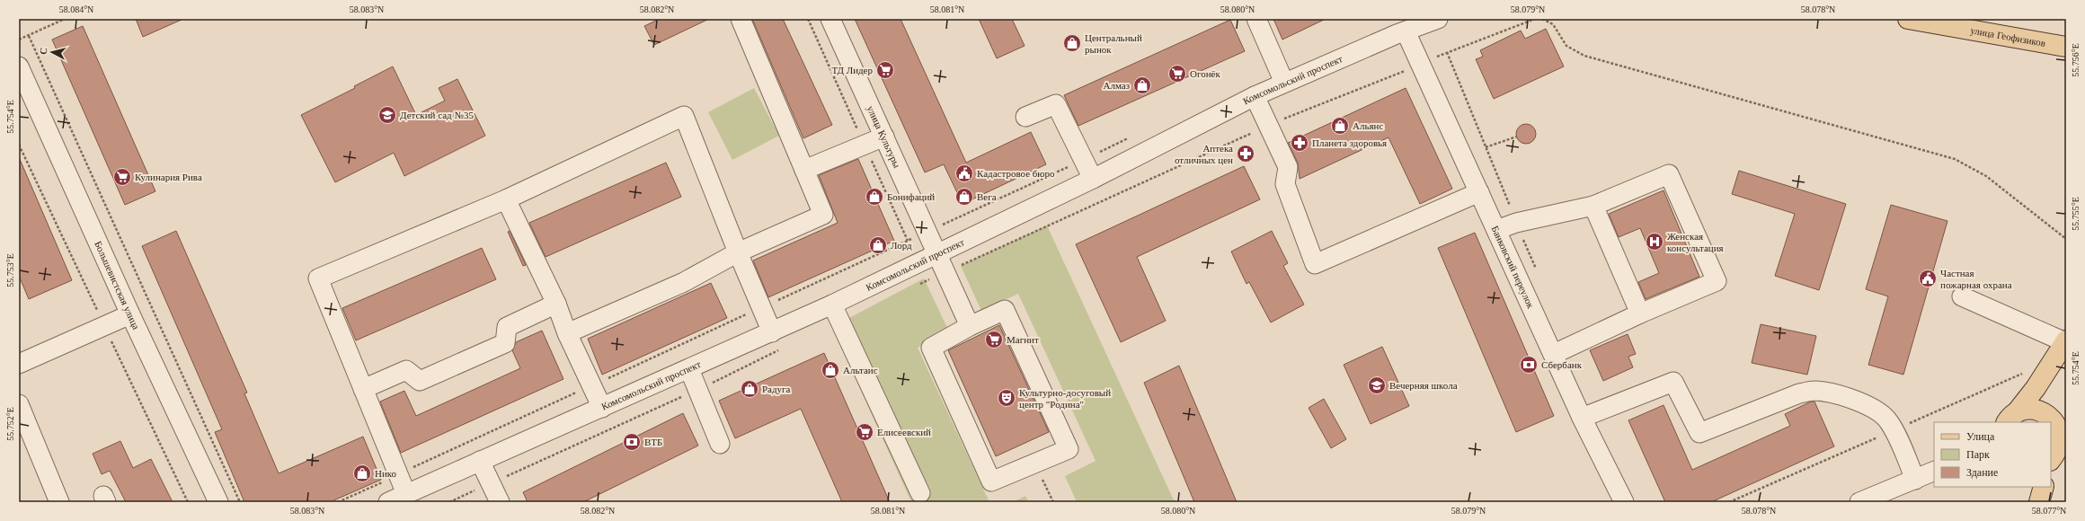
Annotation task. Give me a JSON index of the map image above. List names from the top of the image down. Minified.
{"streets":{"main road":["улица Геофизиков"],"street":["Комсомольский проспект","улица Культуры","Банковский переулок","Большевистская улица"]},"crossings":[["Комсомольский проспект","улица Культуры"],["Комсомольский проспект","Банковский переулок"]],"places":{"shop":["Центральный рынок","Алмаз","Альянс","Бонифаций","Вега","Лорд","Альтаис","Радуга","Нико"],"supermarket":["ТД Лидер","Огонёк","Кулинария Рива","Магнит","Елисеевский"],"school or university":["Детский сад №35","Вечерняя школа"],"pharmacy":["Планета здоровья","Аптека отличных цен"],"public building":["Кадастровое бюро","Частная пожарная охрана"],"hospital":["Женская консультация"],"bank":["Сбербанк","ВТБ"],"theatre":["Культурно-досуговый центр \"Родина\""]},"legend":["Улица","Парк","Здание"],"north":"left","coordinates":["58.084°N","58.083°N","58.082°N","58.081°N","58.080°N","58.079°N","58.078°N","55.756°E","55.754°E","55.755°E","55.753°E","55.752°E","58.077°N"]}
